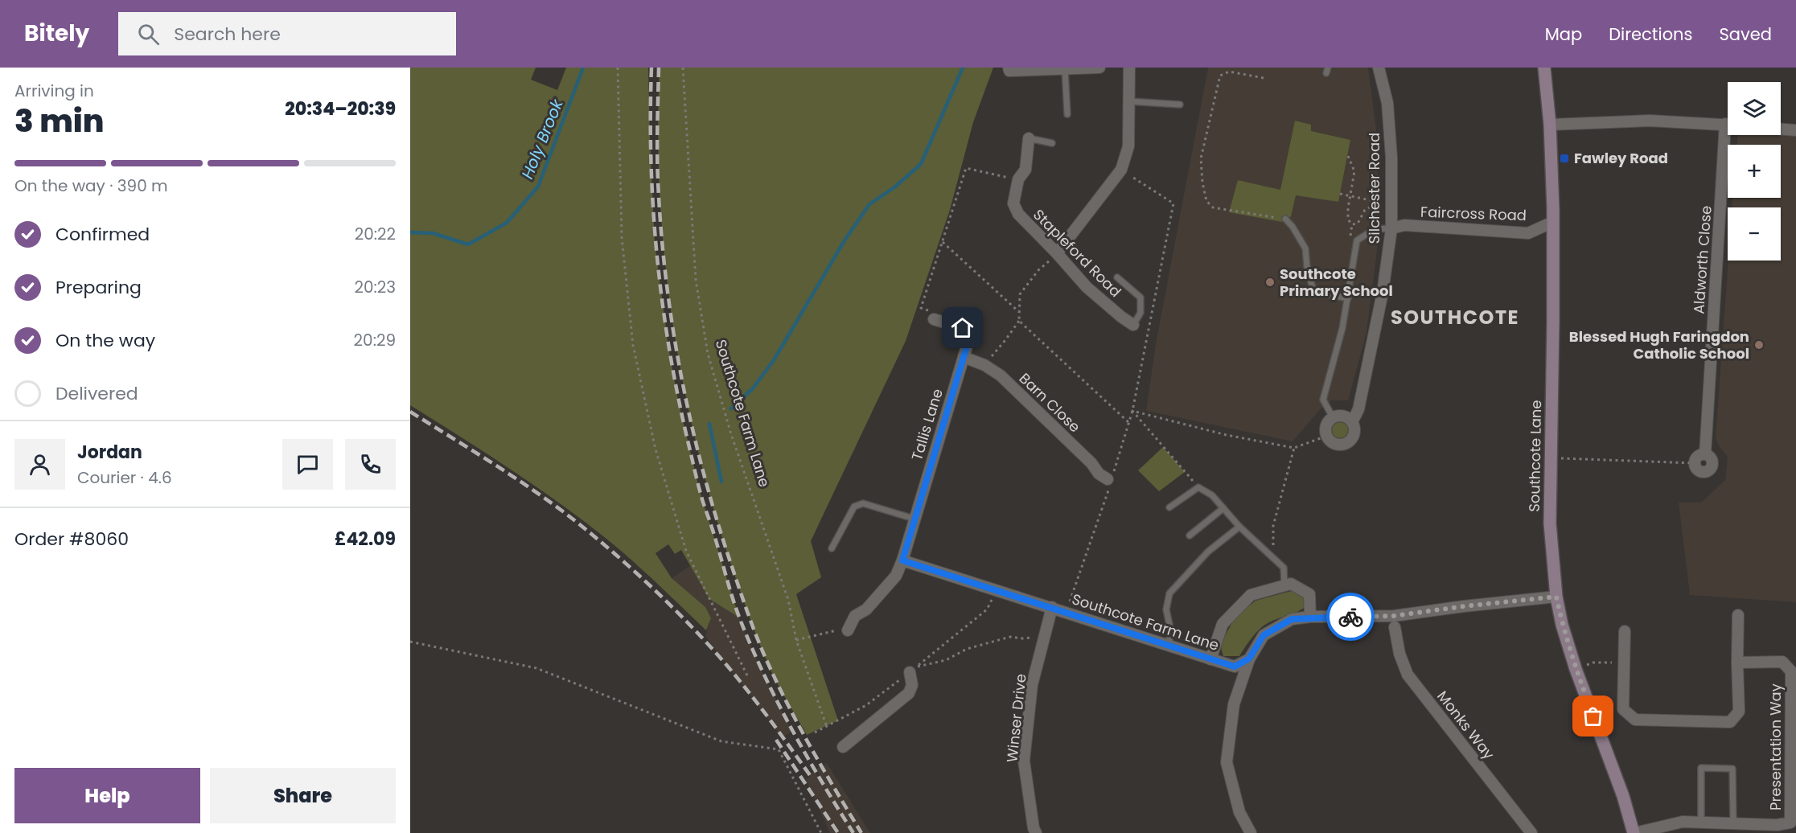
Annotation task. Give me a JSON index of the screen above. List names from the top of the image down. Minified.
{"streets":{"street":["Silchester Road","Faircross Road","Stapleford Road","Aldworth Close","Barn Close","Southcote Farm Lane","Tallis Lane","Southcote Lane","Winser Drive","Monks Way","Presentation Way"]},"crossings":[["Silchester Road","Faircross Road"],["Faircross Road","Southcote Lane"],["Barn Close","Tallis Lane"],["Southcote Farm Lane","Tallis Lane"],["Southcote Farm Lane","Winser Drive"]],"districts":["SOUTHCOTE"],"water":["Holy Brook"],"places":{"transit":["Fawley Road"],"other":["Southcote Primary School","Blessed Hugh Faringdon Catholic School"]},"page":{"header":"Bitely","search":"Search here","nav":["Map","Directions","Saved"],"heading":["3 min","Arriving in","20:34–20:39"],"panel":["Jordan","Courier · 4.6","Order #8060","£42.09"],"map_buttons":["+","−"],"bar":"On the way · 390 m","list":[["Confirmed","20:22"],["Preparing","20:23"],["On the way","20:29"],"Delivered"],"buttons":["Help","Share"]}}
